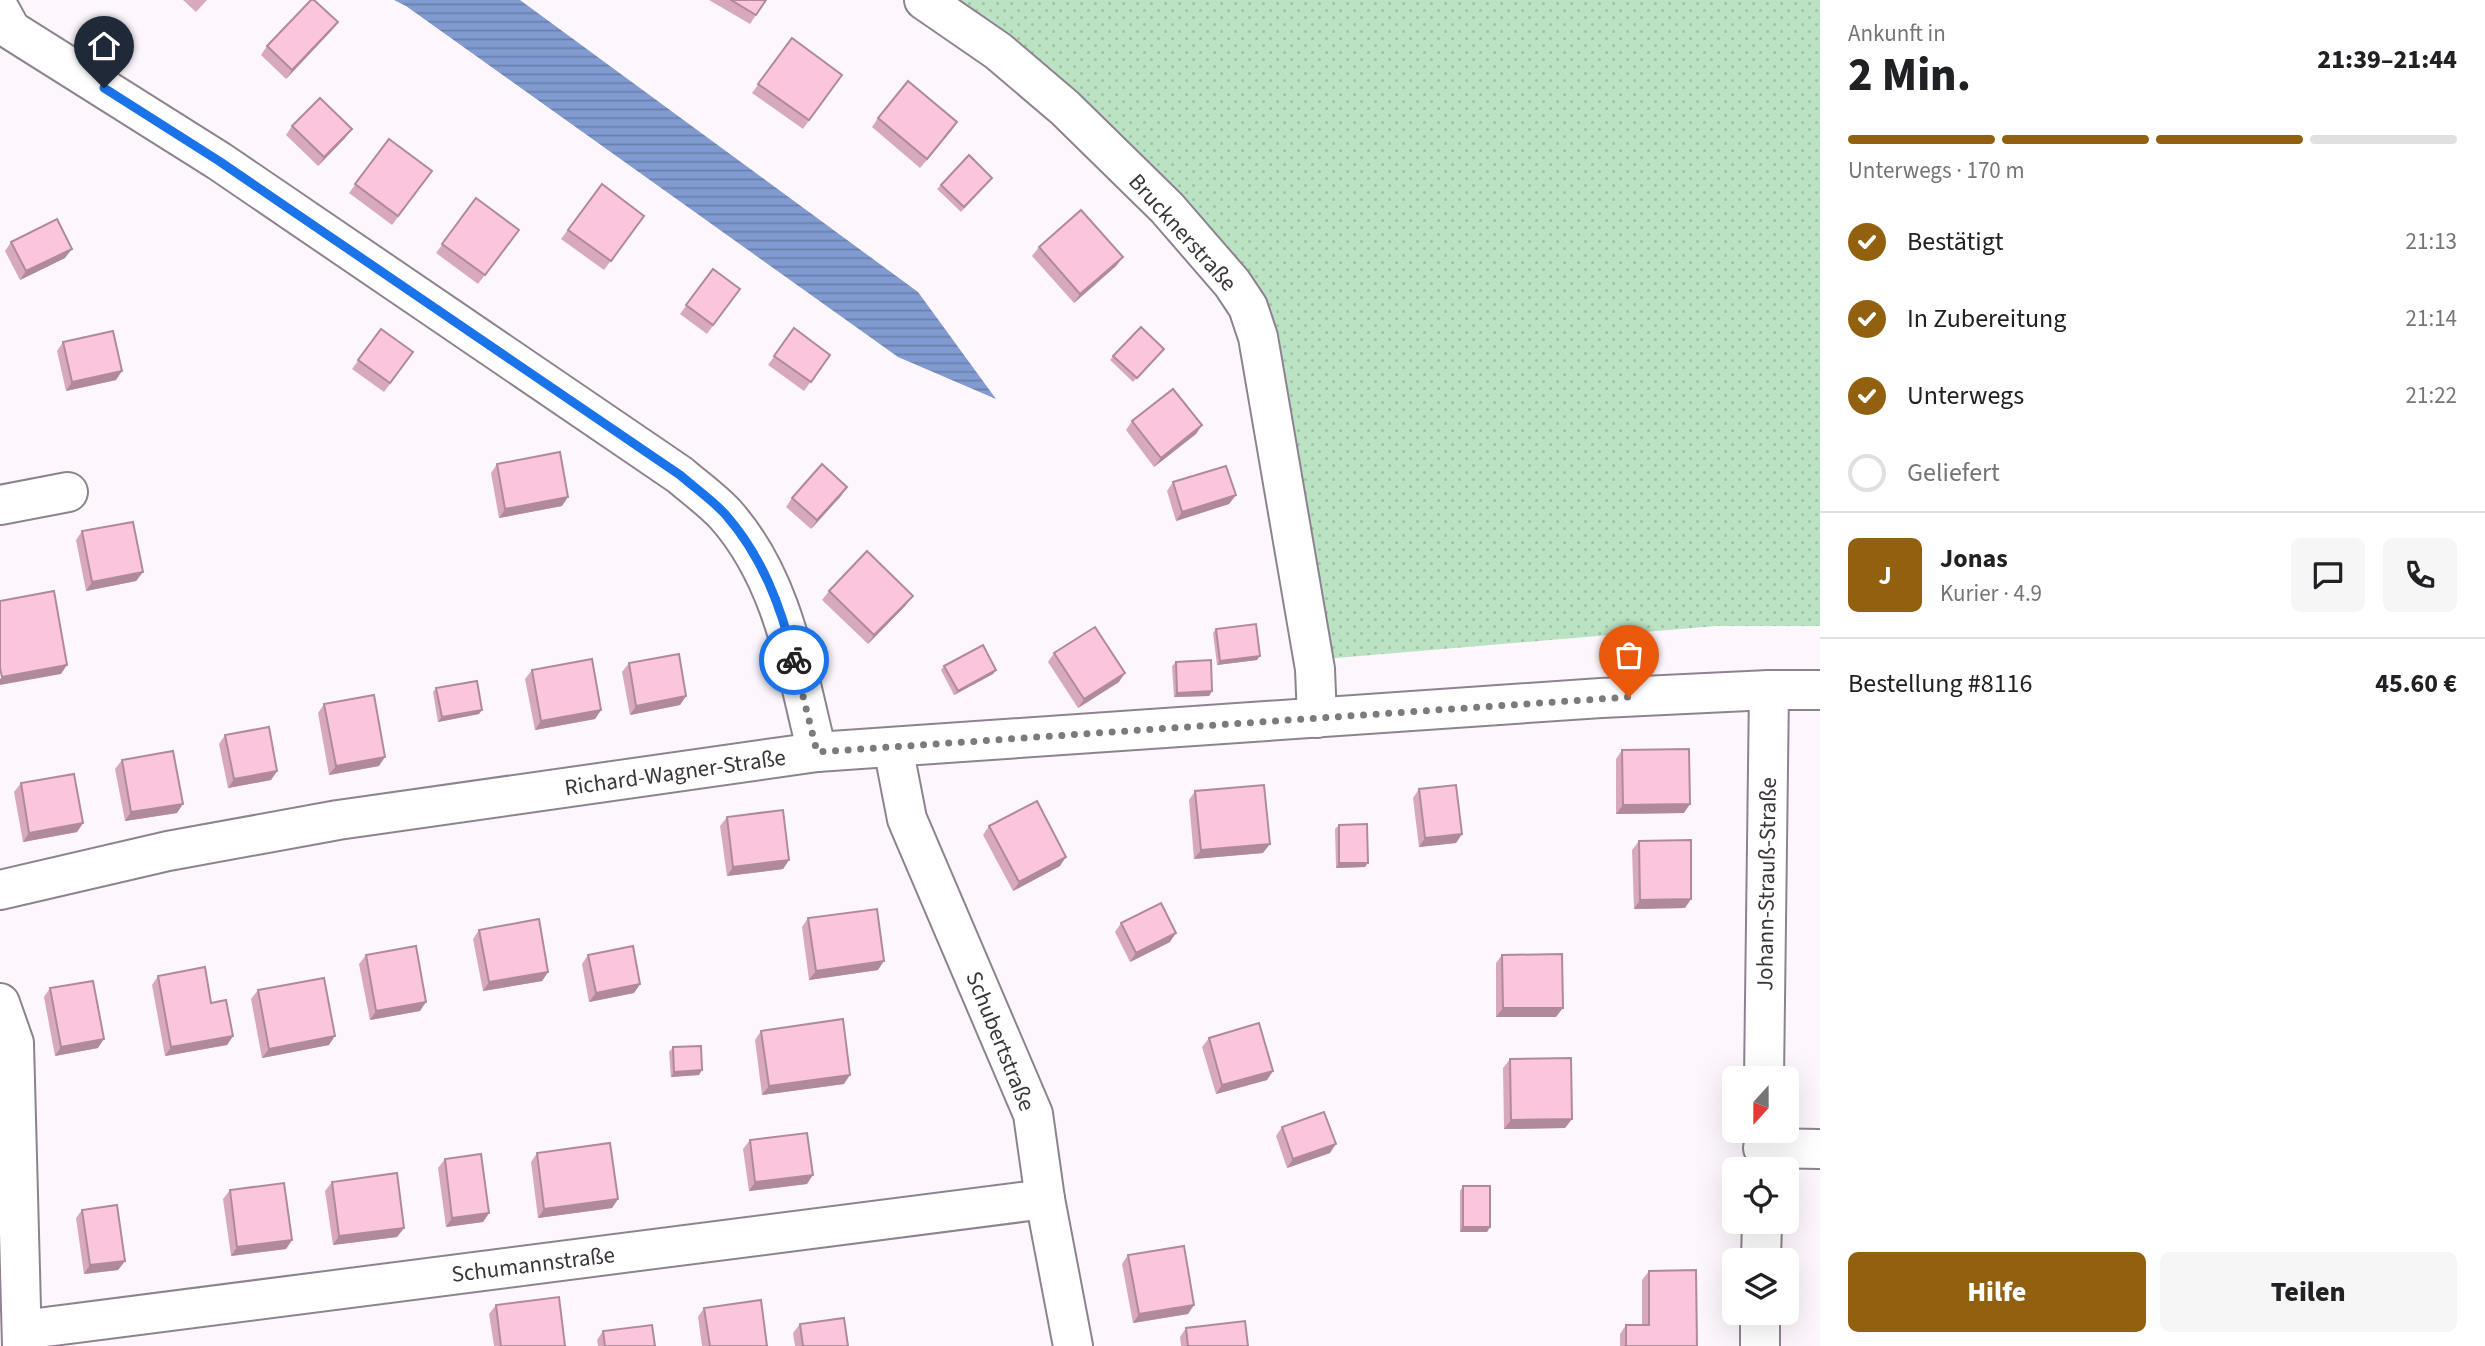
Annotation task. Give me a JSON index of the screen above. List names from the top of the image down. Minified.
{"streets":{"street":["Brucknerstraße","Richard-Wagner-Straße","Johann-Strauß-Straße","Schubertstraße","Schumannstraße"]},"crossings":[["Brucknerstraße","Richard-Wagner-Straße"],["Richard-Wagner-Straße","Johann-Strauß-Straße"],["Richard-Wagner-Straße","Schubertstraße"],["Schubertstraße","Schumannstraße"]],"north":"bottom","page":{"heading":["2 Min.","Ankunft in","21:39–21:44"],"panel":["Jonas","Kurier · 4.9","Bestellung #8116","45.60 €"],"bar":"Unterwegs · 170 m","list":[["Bestätigt","21:13"],["In Zubereitung","21:14"],["Unterwegs","21:22"],"Geliefert"],"round":"J","buttons":["Hilfe","Teilen"]}}
